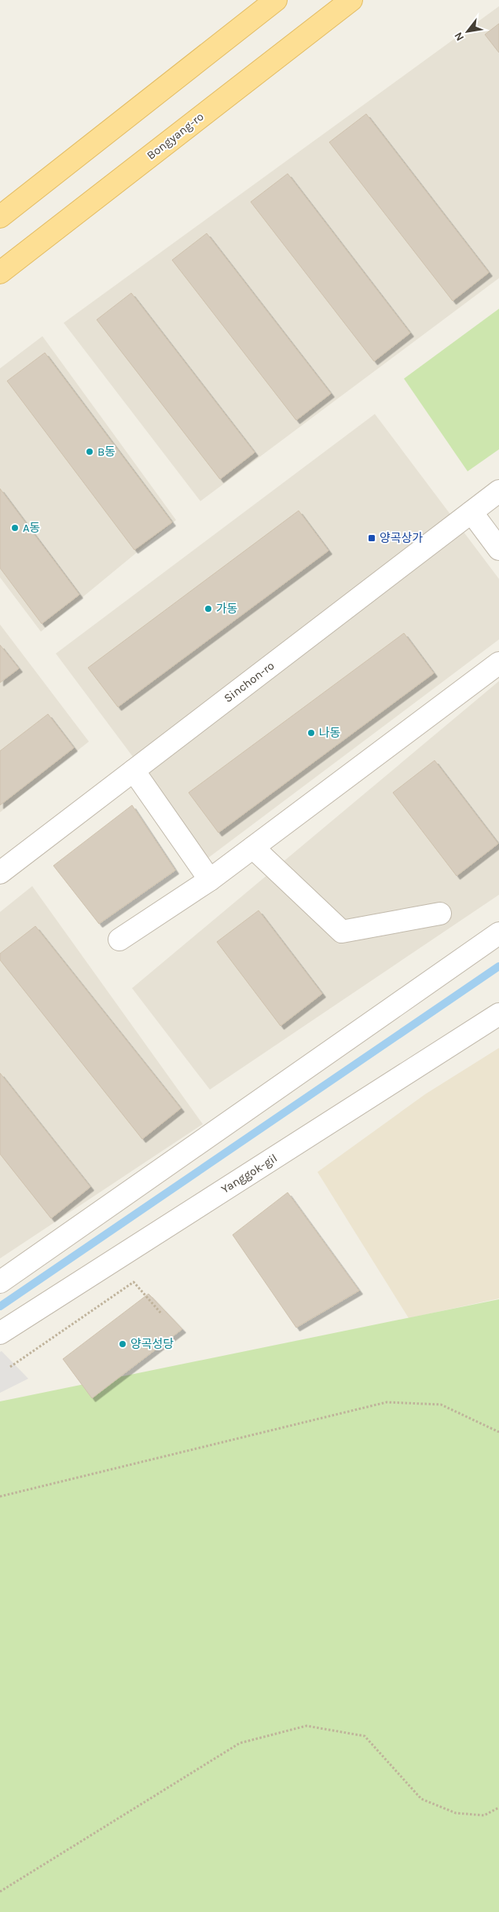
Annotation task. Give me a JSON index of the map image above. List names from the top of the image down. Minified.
{"streets":{"main road":["Bongyang-ro"],"street":["Sinchon-ro","Yanggok-gil"]},"places":{"other":["B동","A동","가동","나동","양곡성당"],"transit":["양곡상가"]},"north":"bottom left"}
